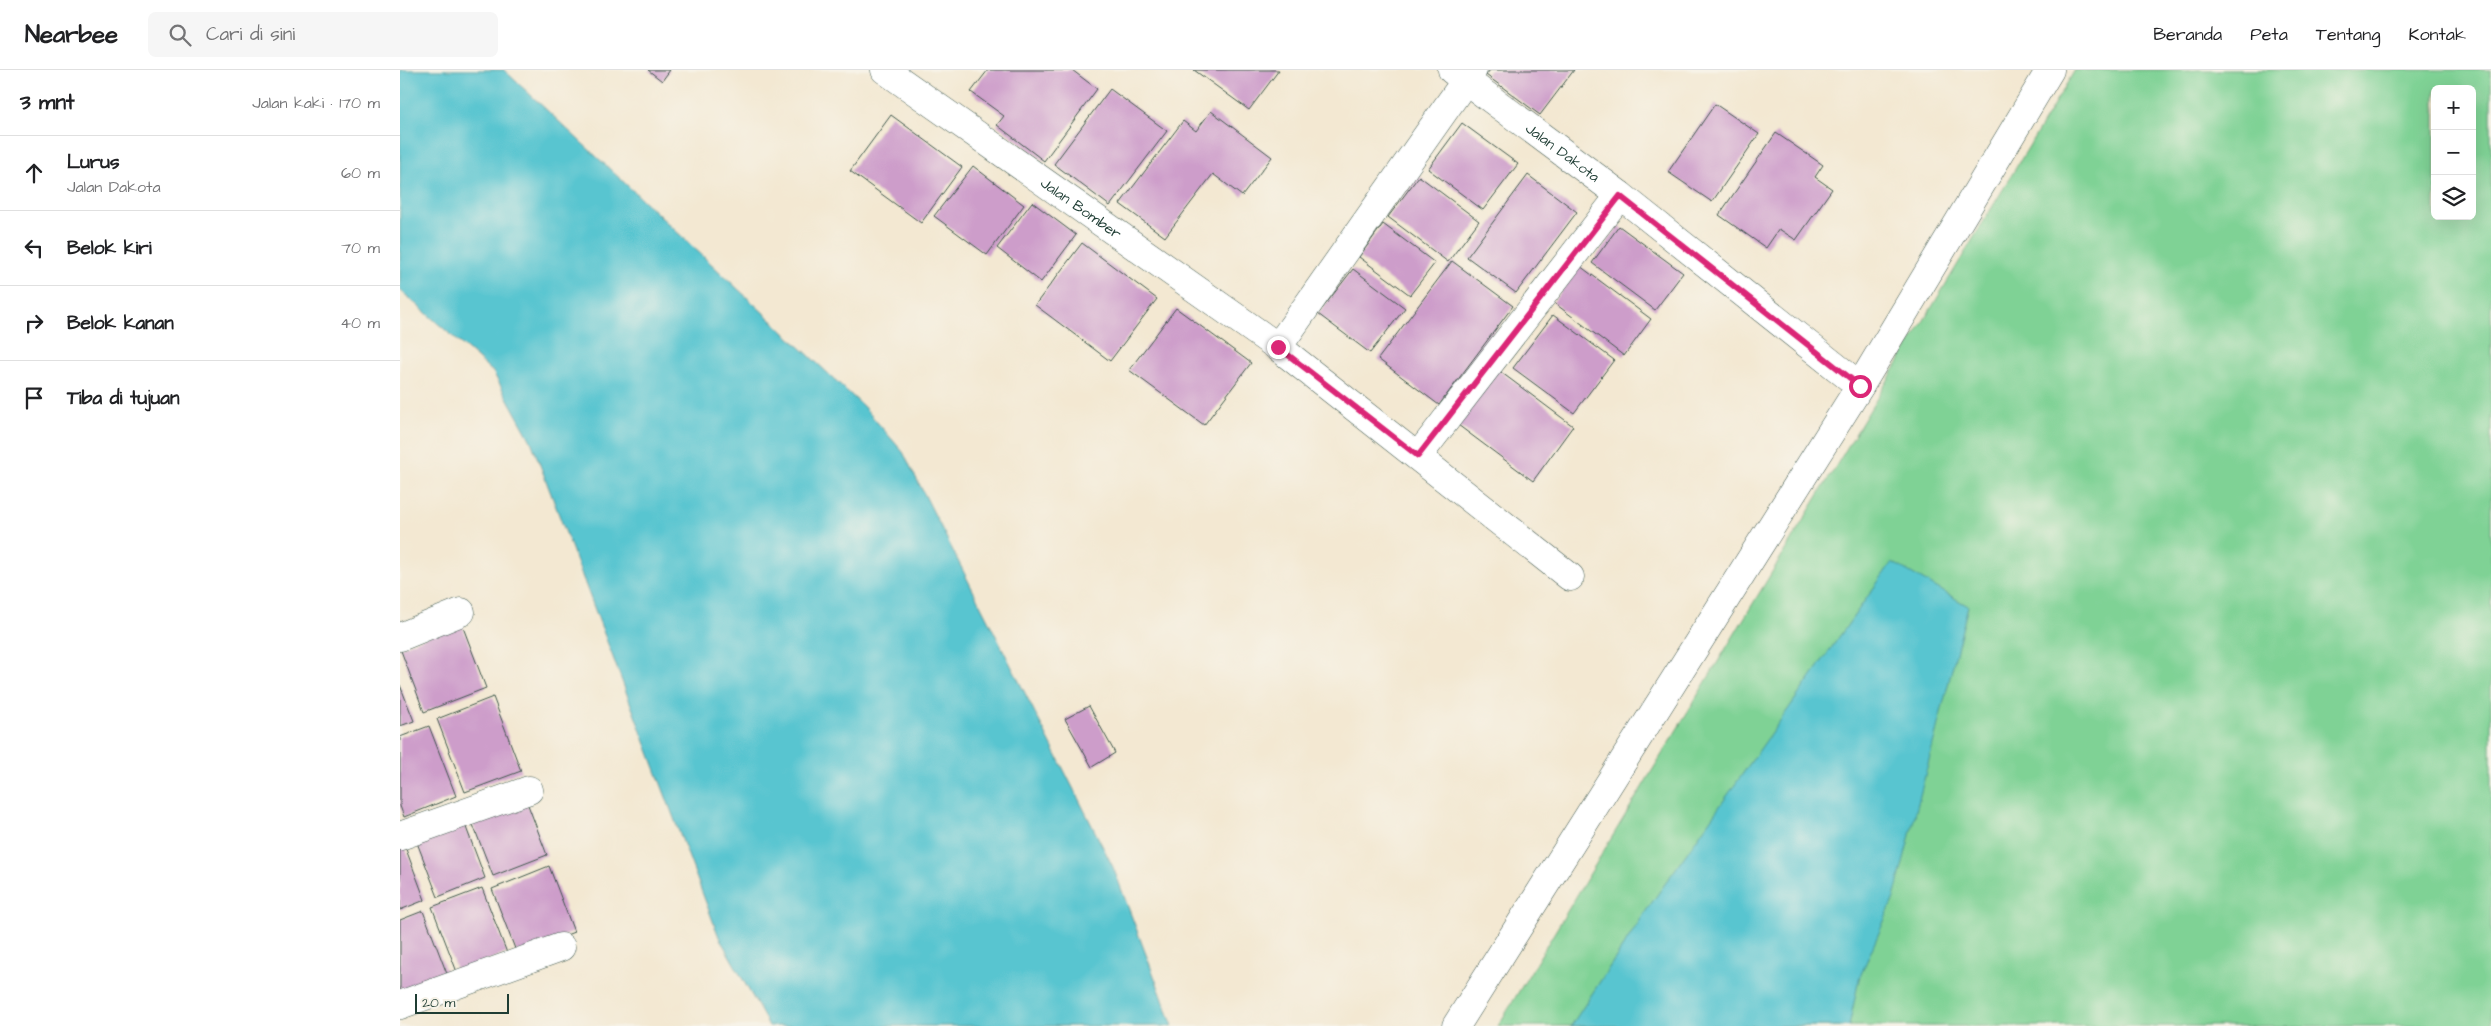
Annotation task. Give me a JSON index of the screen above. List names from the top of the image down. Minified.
{"streets":{"lane":["Jalan Dakota","Jalan Bomber"]},"scale_bar":"20 m","page":{"header":"Nearbee","search":"Cari di sini","nav":["Beranda","Peta","Tentang","Kontak"],"heading":["3 mnt","Jalan kaki · 170 m"],"map_buttons":["+","−"],"list":[["Lurus","Jalan Dakota","60 m"],["Belok kiri","70 m"],["Belok kanan","40 m"],"Tiba di tujuan"],"scale":"20 m"}}
